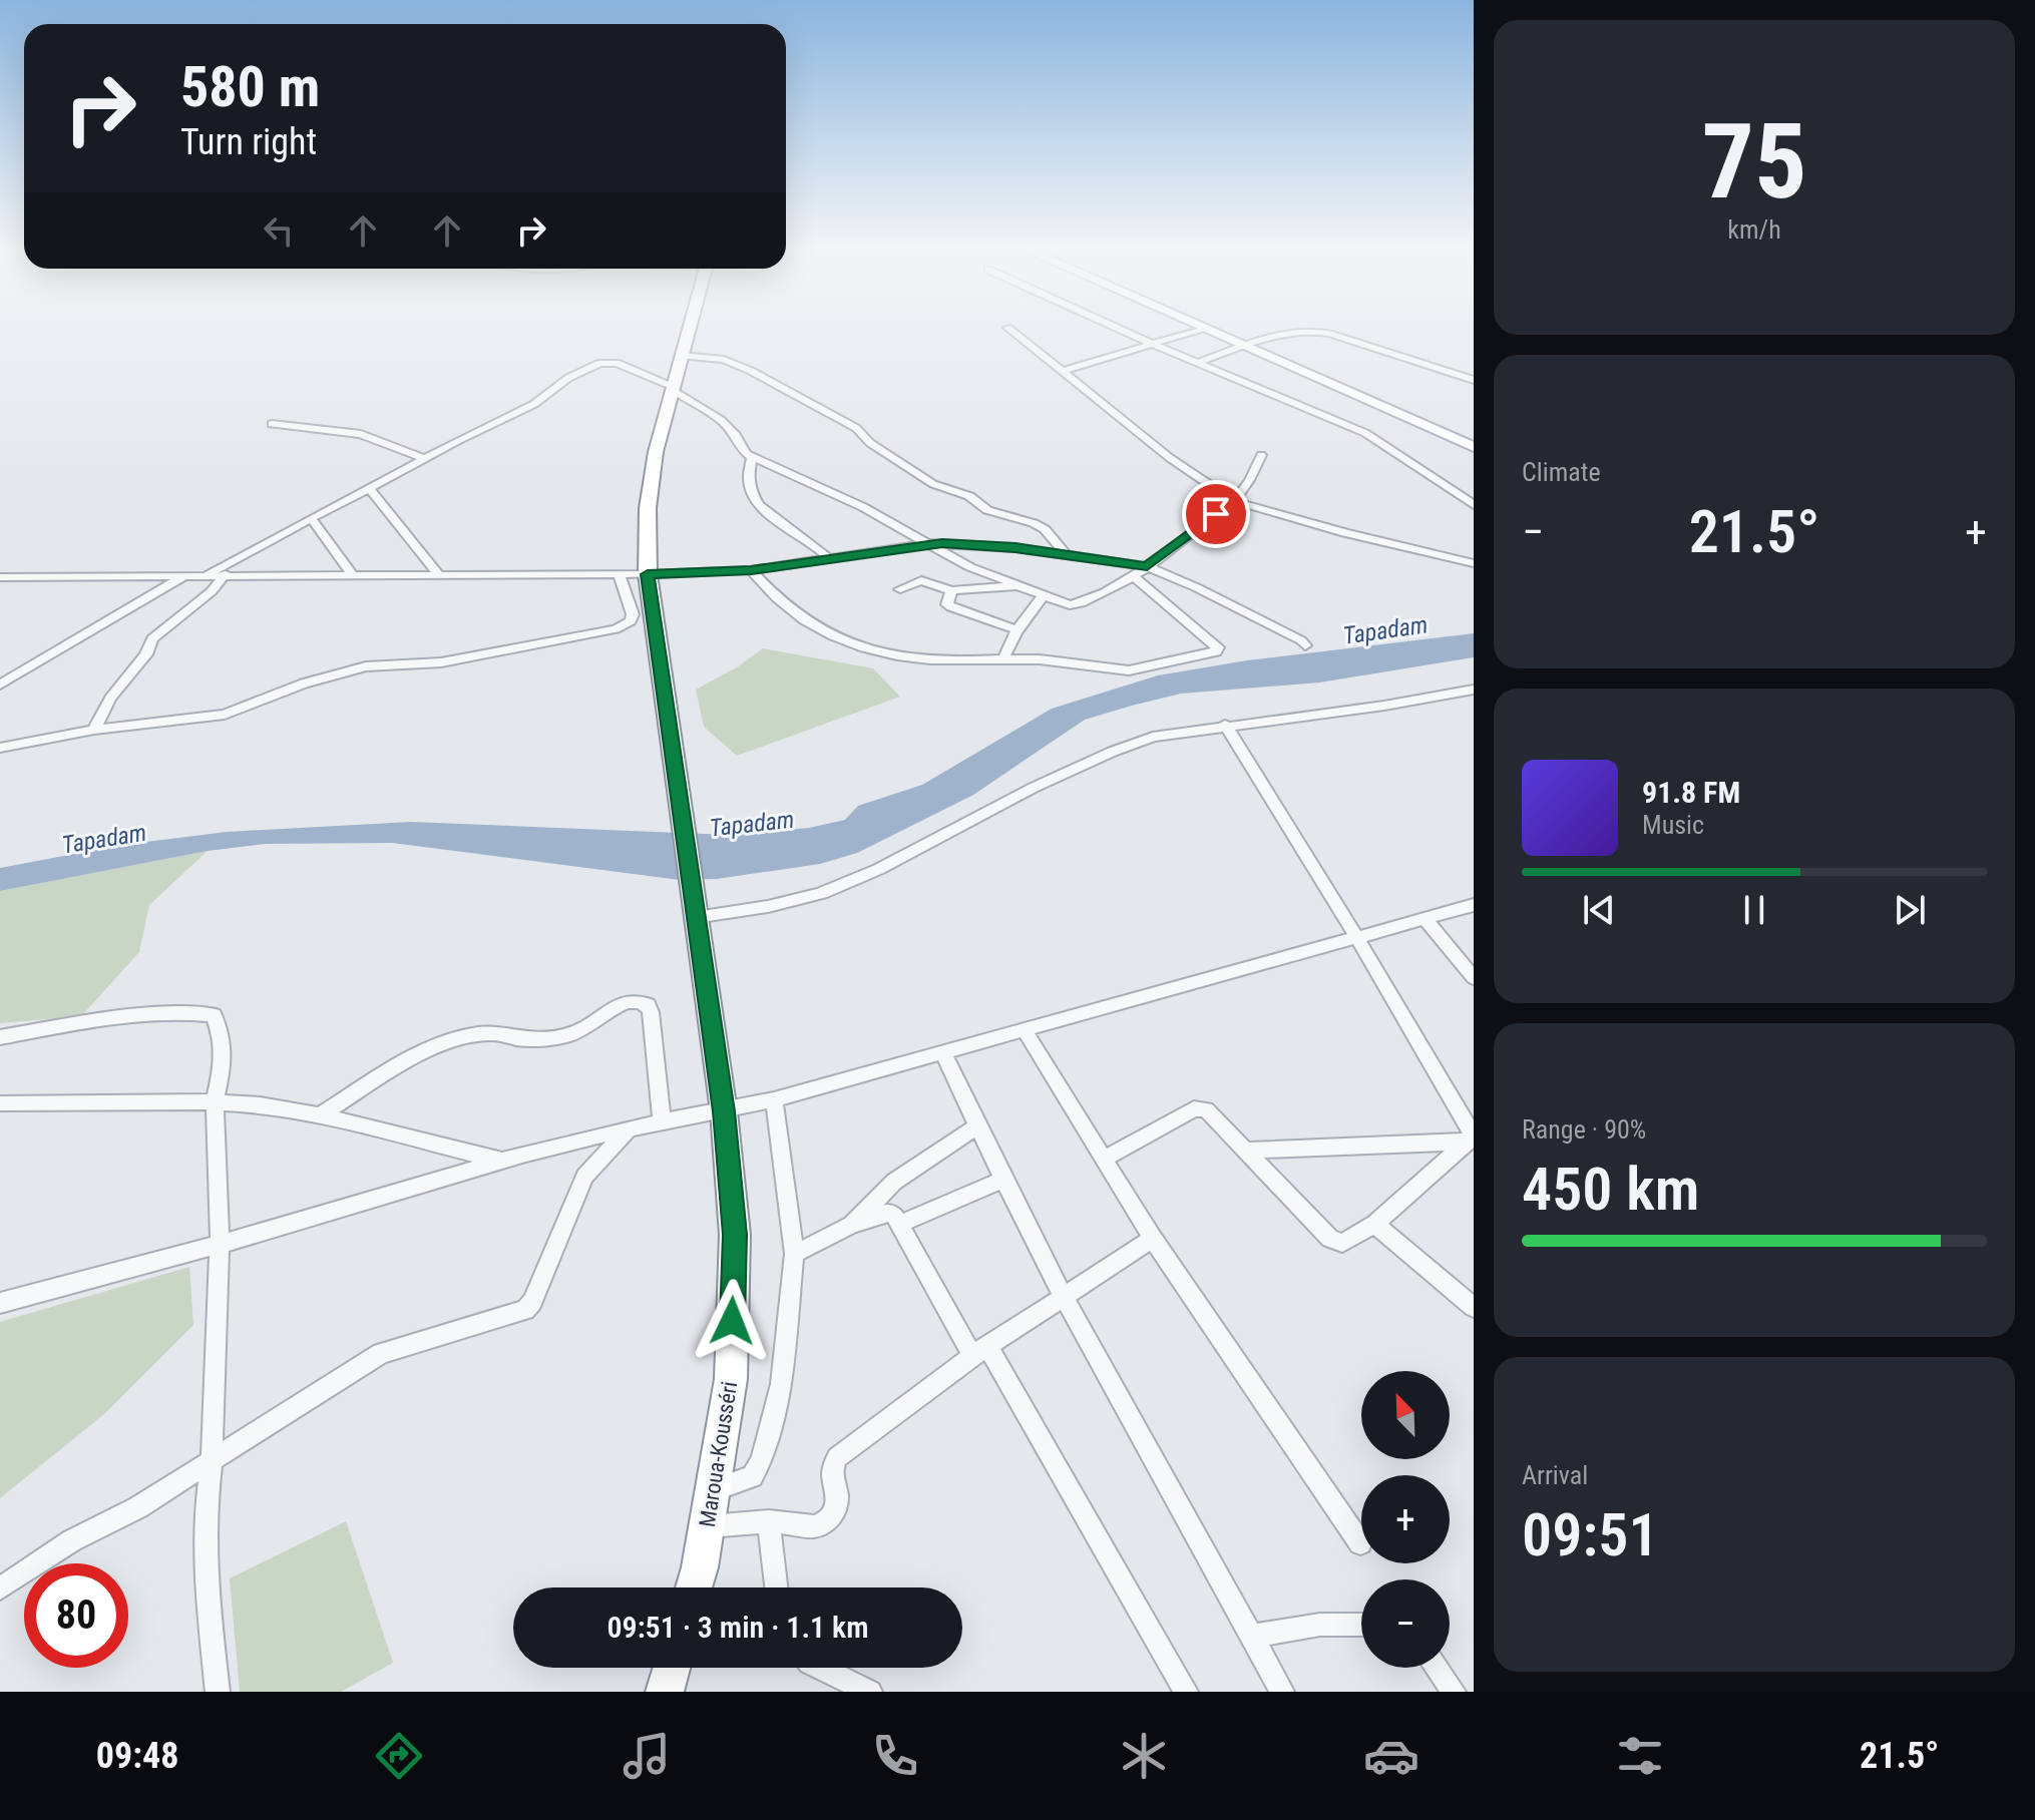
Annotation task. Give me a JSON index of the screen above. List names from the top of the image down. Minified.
{"streets":{"main road":["Maroua-Kousséri"]},"water":["Tapadam"],"north":"top left","page":{"tile":[["75","km/h"],"Climate",["Range · 90%","450 km"],["Arrival","09:51"]],"turn":["580 m","Turn right"],"heat":["−","21.5°","+"],"song":["91.8 FM","Music"],"map_buttons":["+","−"],"limit":"80","trip":"09:51 · 3 min · 1.1 km","tabs":["09:48","21.5°"]}}
